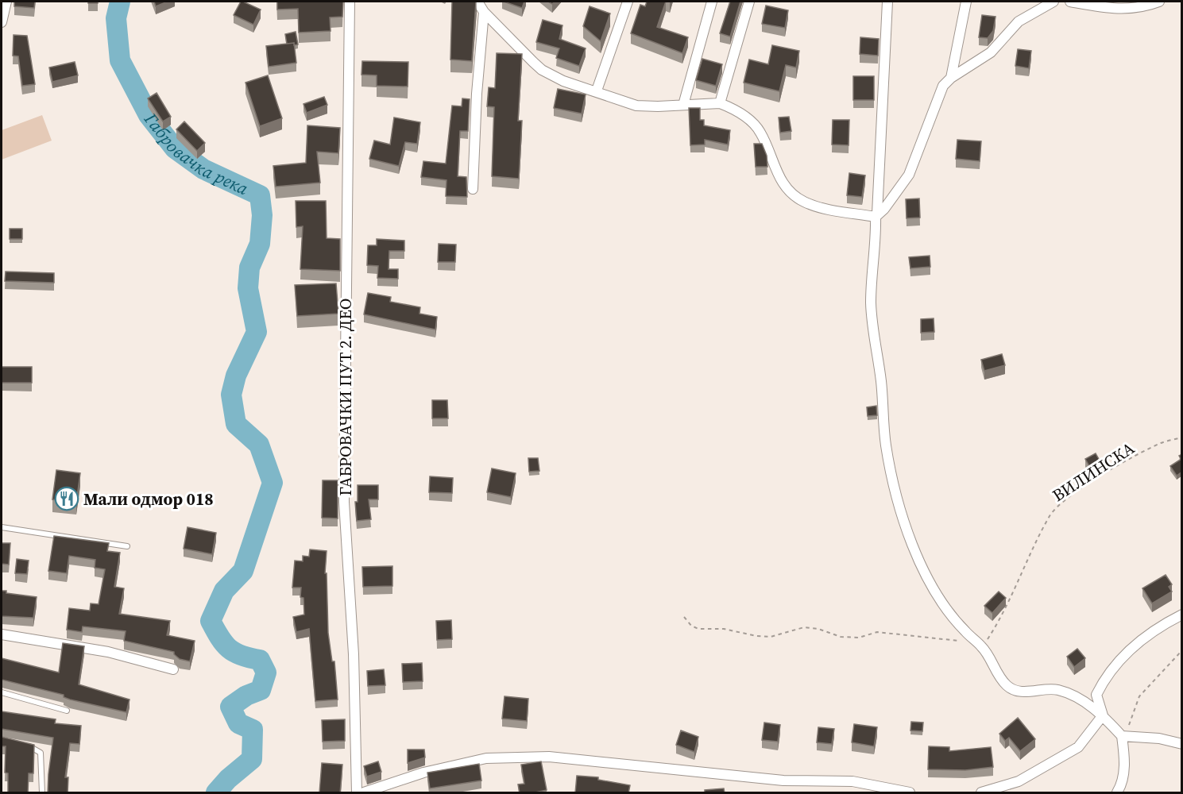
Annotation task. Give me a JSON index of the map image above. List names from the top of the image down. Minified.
{"streets":{"street":["ГАБРОВАЧКИ ПУТ 2. ДЕО"],"path":["ВИЛИНСКА"]},"water":["Габровачка река"],"places":{"restaurant":["Мали одмор 018"]}}
